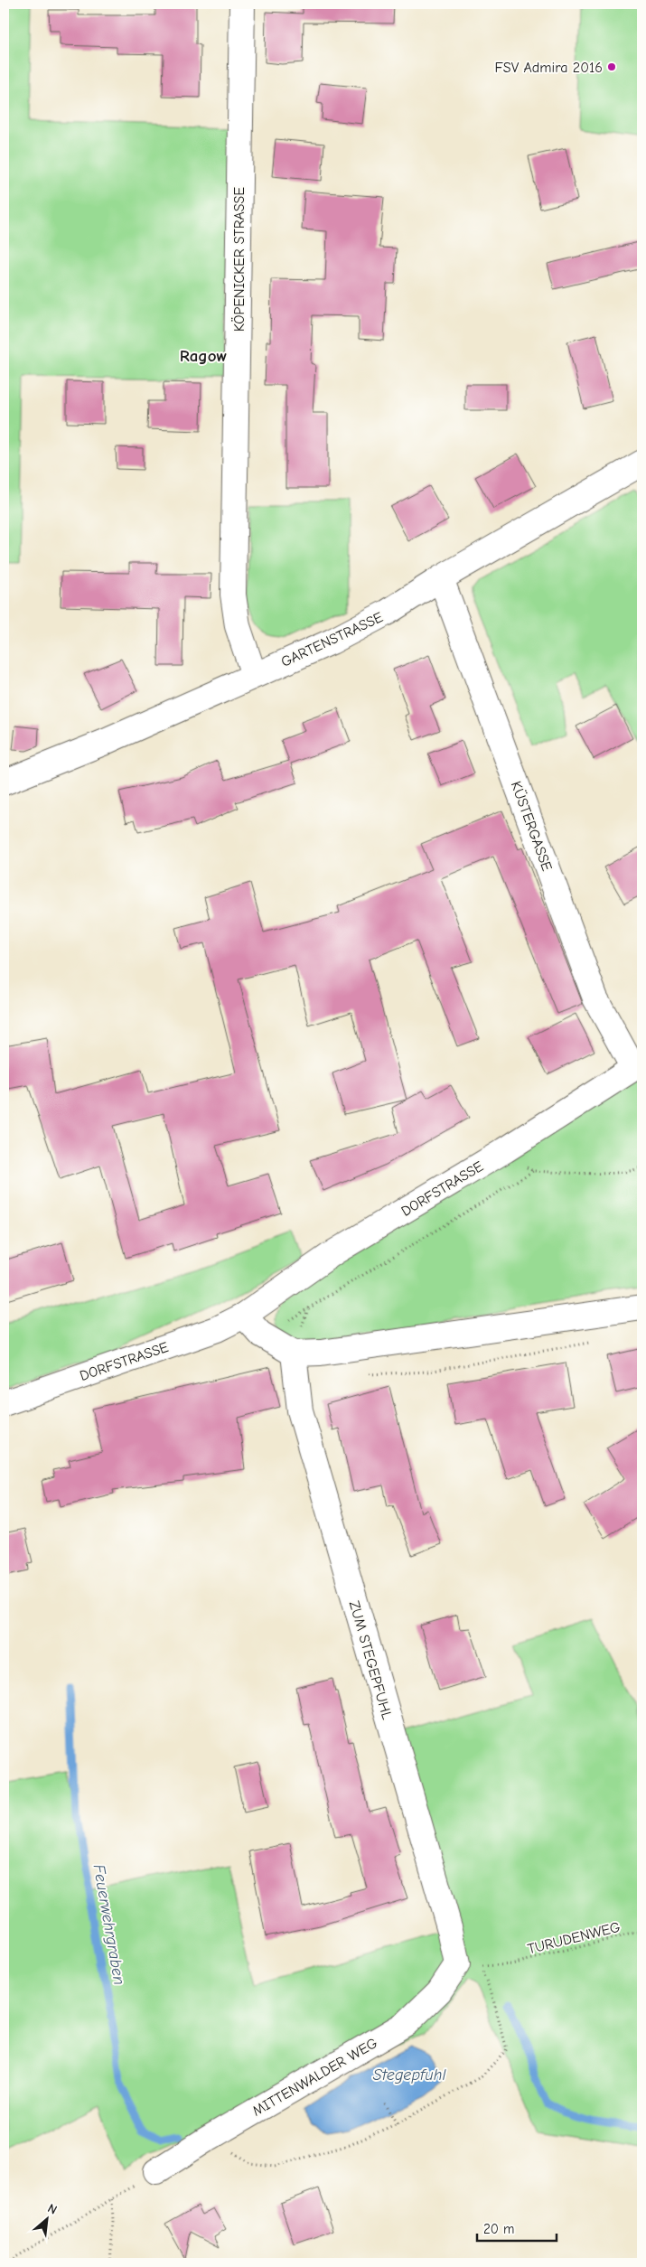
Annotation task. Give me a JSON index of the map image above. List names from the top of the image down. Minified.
{"streets":{"street":["KÖPENICKER STRASSE","GARTENSTRASSE","KÜSTERGASSE","DORFSTRASSE","ZUM STEGEPFUHL","MITTENWALDER WEG"],"path":["TURUDENWEG"]},"crossings":[["KÖPENICKER STRASSE","GARTENSTRASSE"],["GARTENSTRASSE","KÜSTERGASSE"],["KÜSTERGASSE","DORFSTRASSE"],["ZUM STEGEPFUHL","MITTENWALDER WEG"]],"districts":["Ragow"],"water":["Feuerwehrgraben","Stegepfuhl"],"places":["FSV Admira 2016"],"scale_bar":"20 m","north":"top right"}
